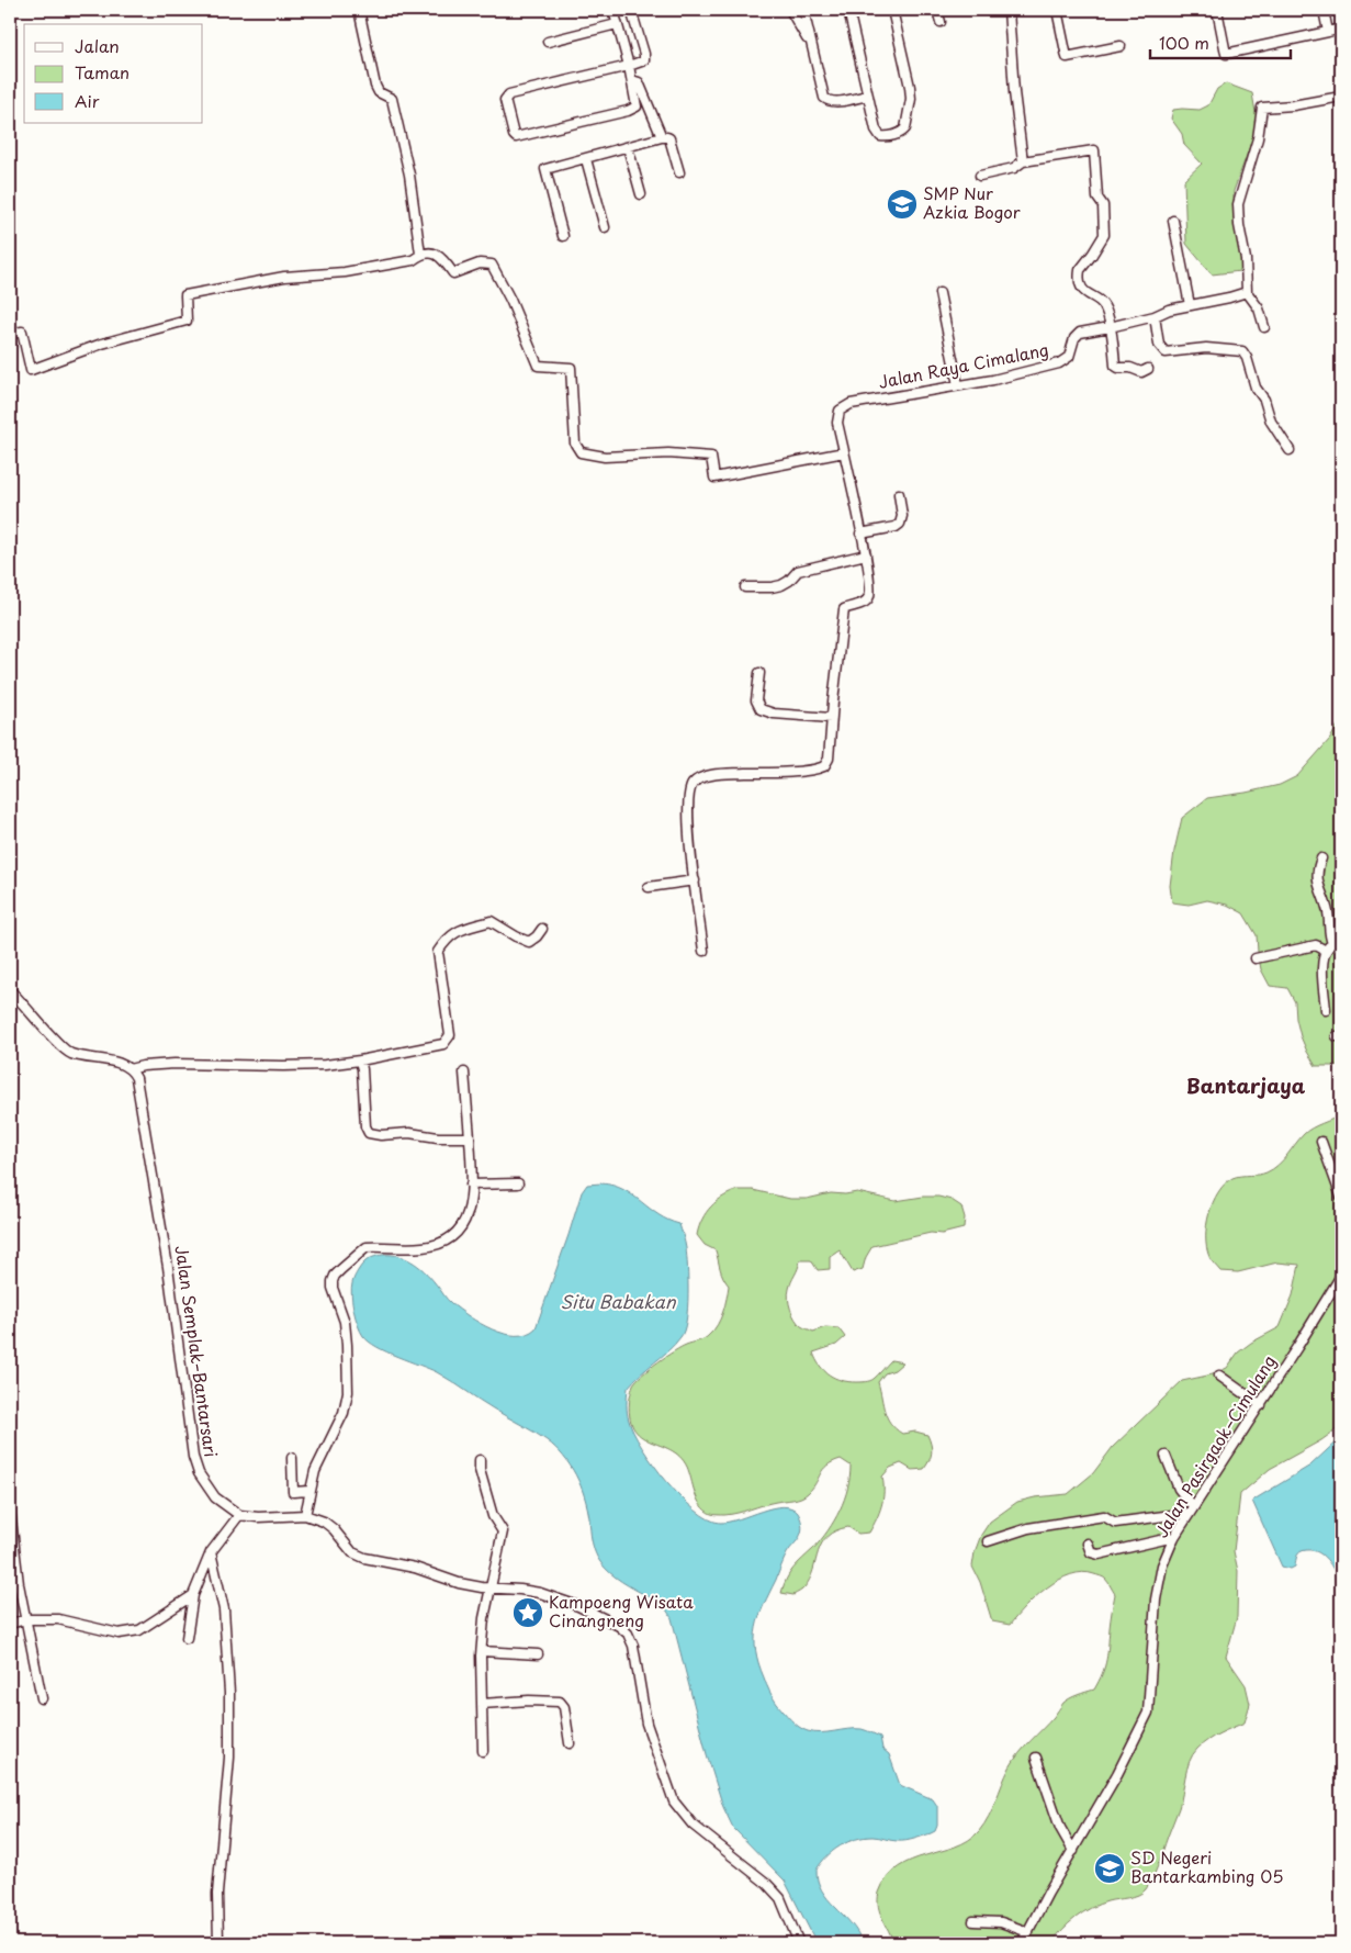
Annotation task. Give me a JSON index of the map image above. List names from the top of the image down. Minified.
{"streets":{"street":["Jalan Raya Cimalang","Jalan Semplak–Bantarsari","Jalan Pasirgaok–Cimulang"]},"districts":["Bantarjaya"],"water":["Situ Babakan"],"places":{"school or university":["SMP Nur Azkia Bogor","SD Negeri Bantarkambing 05"],"place":["Kampoeng Wisata Cinangneng"]},"legend":["Jalan","Taman","Air"],"scale_bar":"100 m"}
